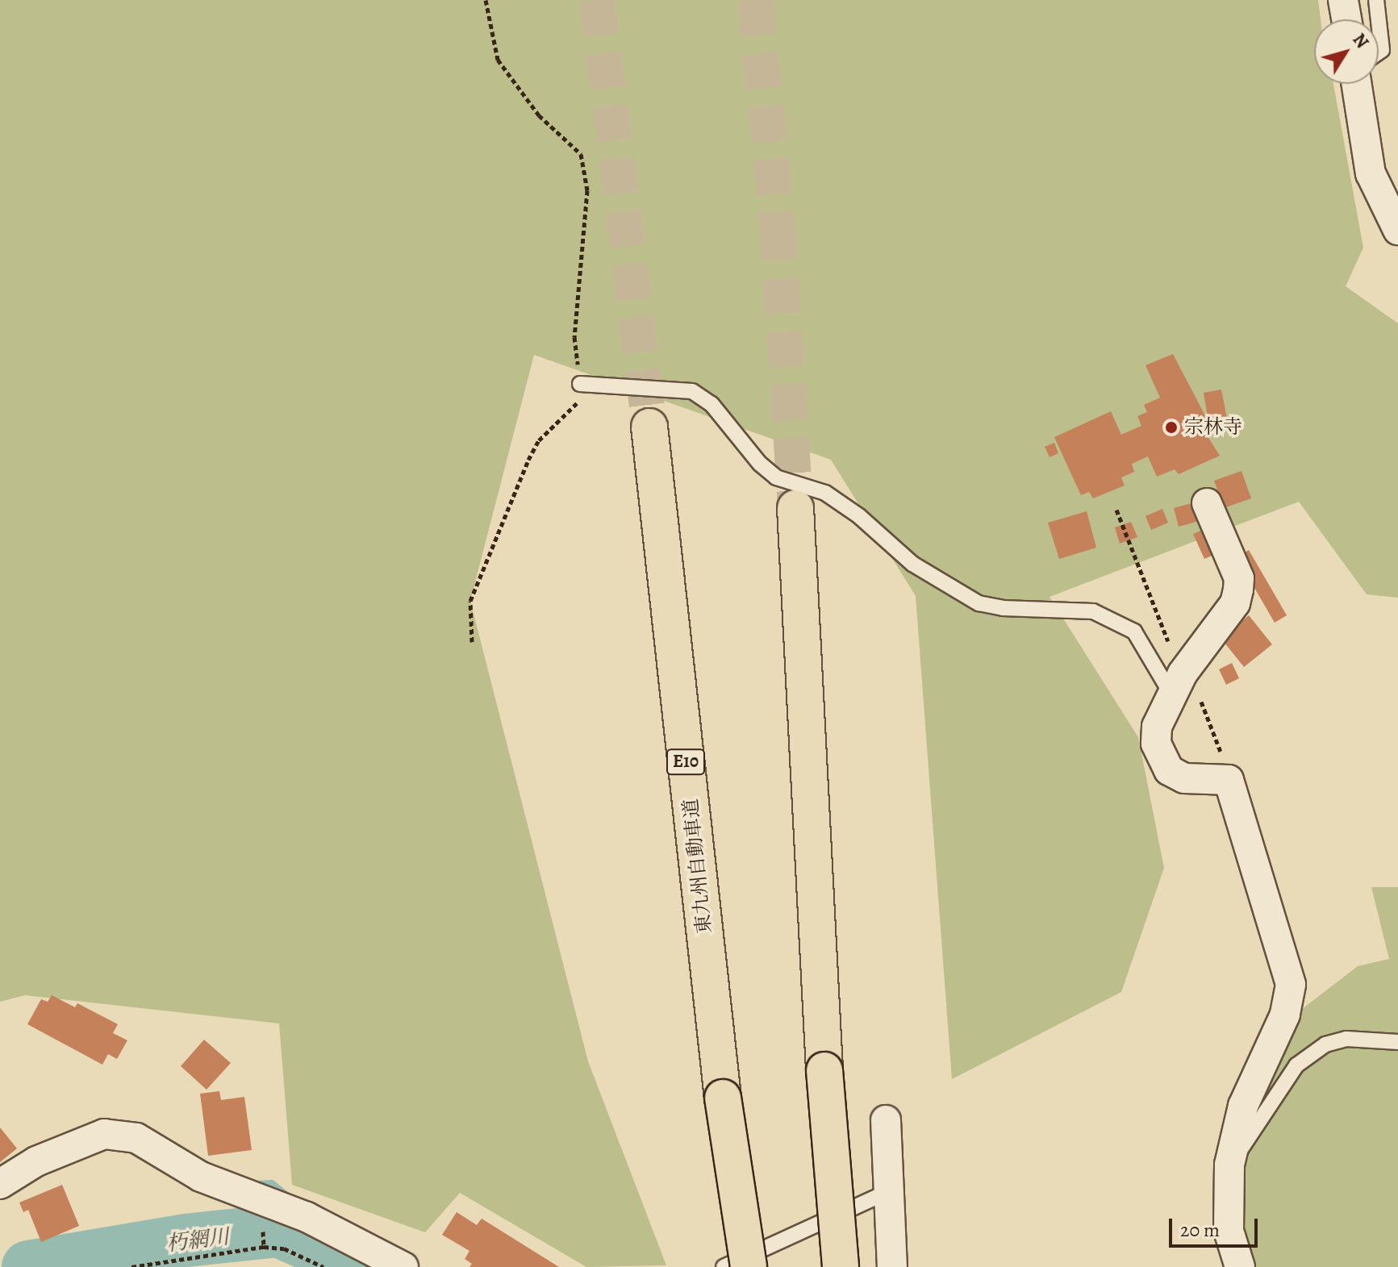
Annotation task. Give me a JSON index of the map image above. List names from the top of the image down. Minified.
{"streets":{"highway":["E10","東九州自動車道"]},"water":["朽網川"],"places":["宗林寺"],"scale_bar":"20 m","north":"top right"}
